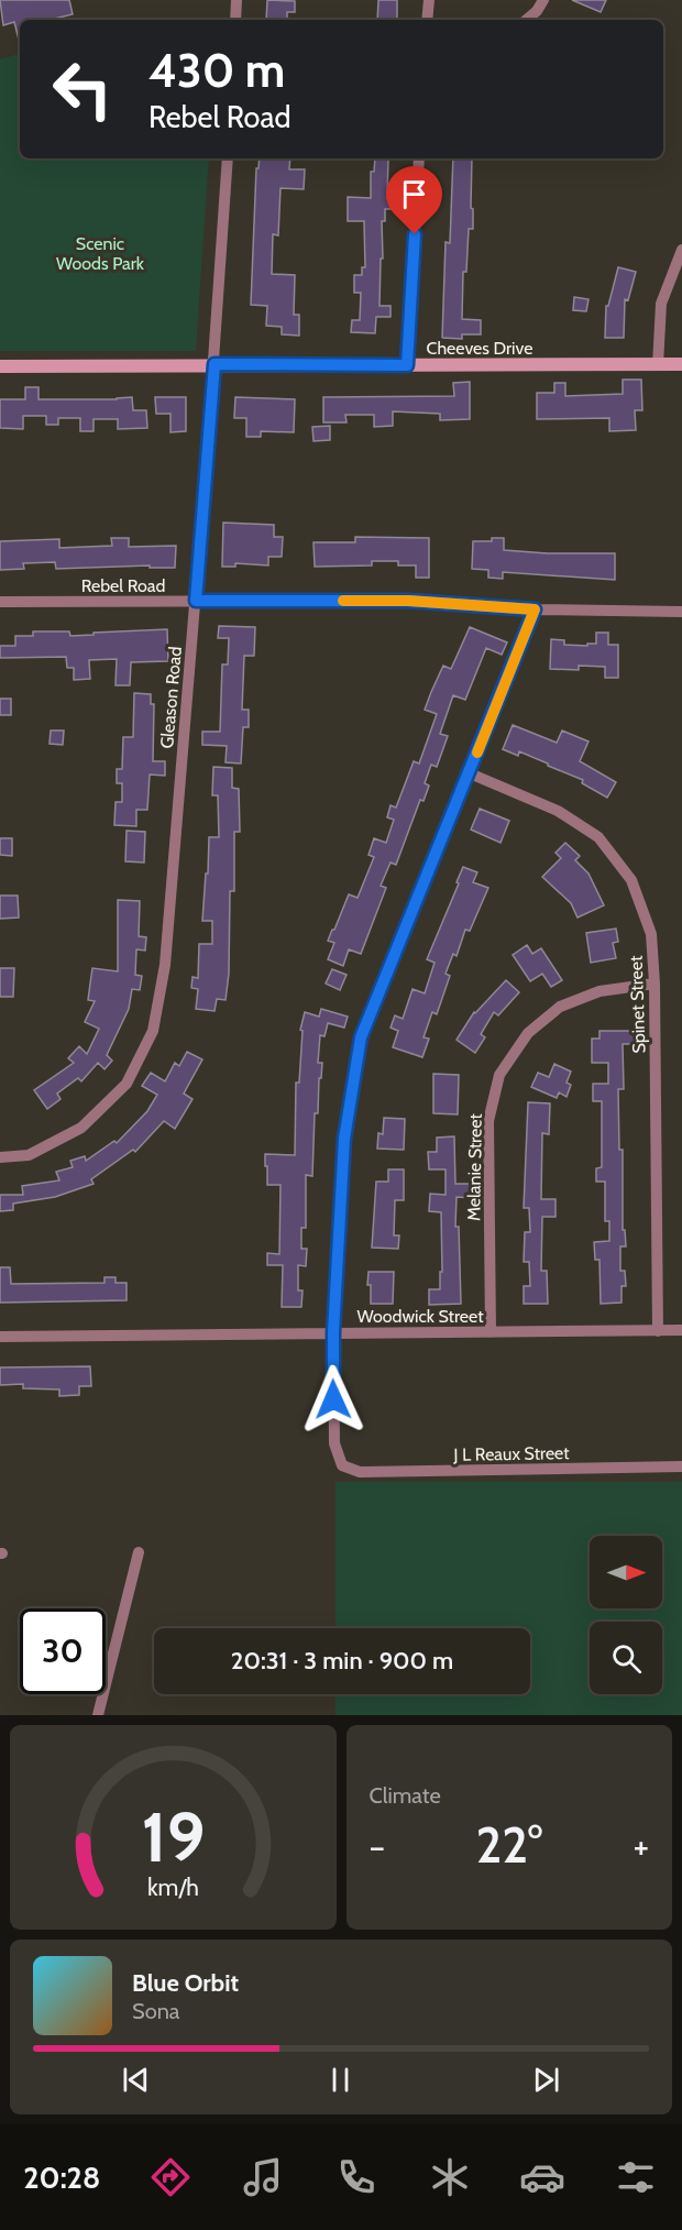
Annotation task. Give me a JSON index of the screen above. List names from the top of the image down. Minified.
{"streets":{"street":["Cheeves Drive","Rebel Road","Gleason Road","Spinet Street","Melanie Street","Woodwick Street","J L Reaux Street"]},"crossings":[["Cheeves Drive","Gleason Road"],["Rebel Road","Gleason Road"],["Spinet Street","Melanie Street"],["Spinet Street","Woodwick Street"],["Melanie Street","Woodwick Street"],["Woodwick Street","J L Reaux Street"]],"parks":["Scenic Woods Park"],"north":"right","page":{"turn":["430 m","Rebel Road"],"limit":"30","trip":"20:31 · 3 min · 900 m","tile":"Climate","heat":["−","22°","+"],"song":["Blue Orbit","Sona"],"tabs":"20:28","gauge":["19","km/h"]}}
